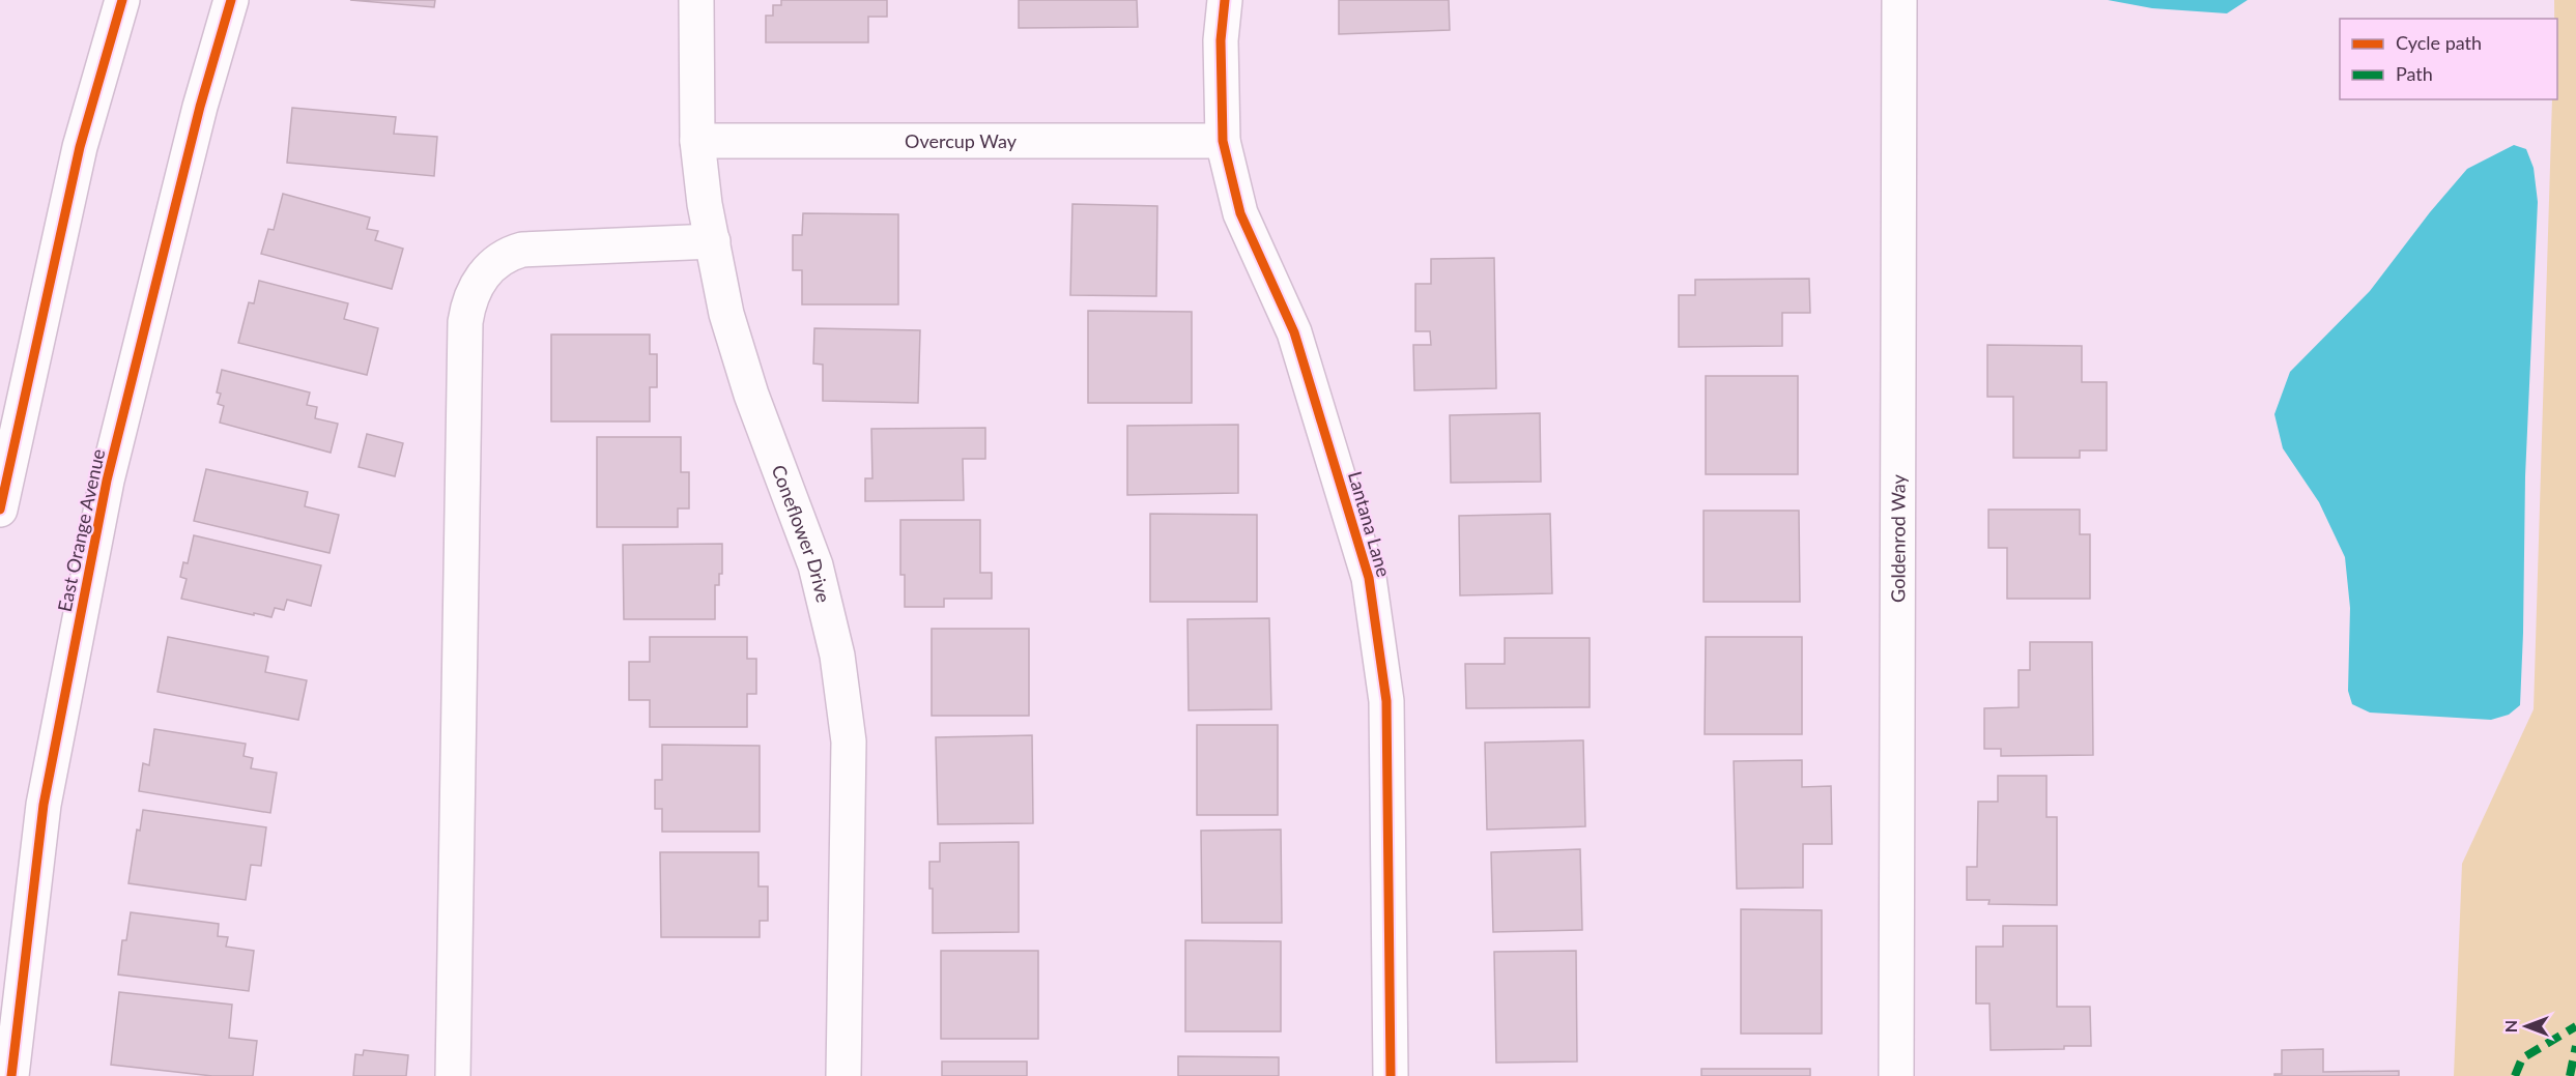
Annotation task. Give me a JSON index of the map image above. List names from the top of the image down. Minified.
{"streets":{"street":["Overcup Way","Lantana Lane","East Orange Avenue","Coneflower Drive","Goldenrod Way"]},"crossings":[["Overcup Way","Lantana Lane"],["Overcup Way","Coneflower Drive"]],"legend":["Cycle path","Path"],"north":"left"}
